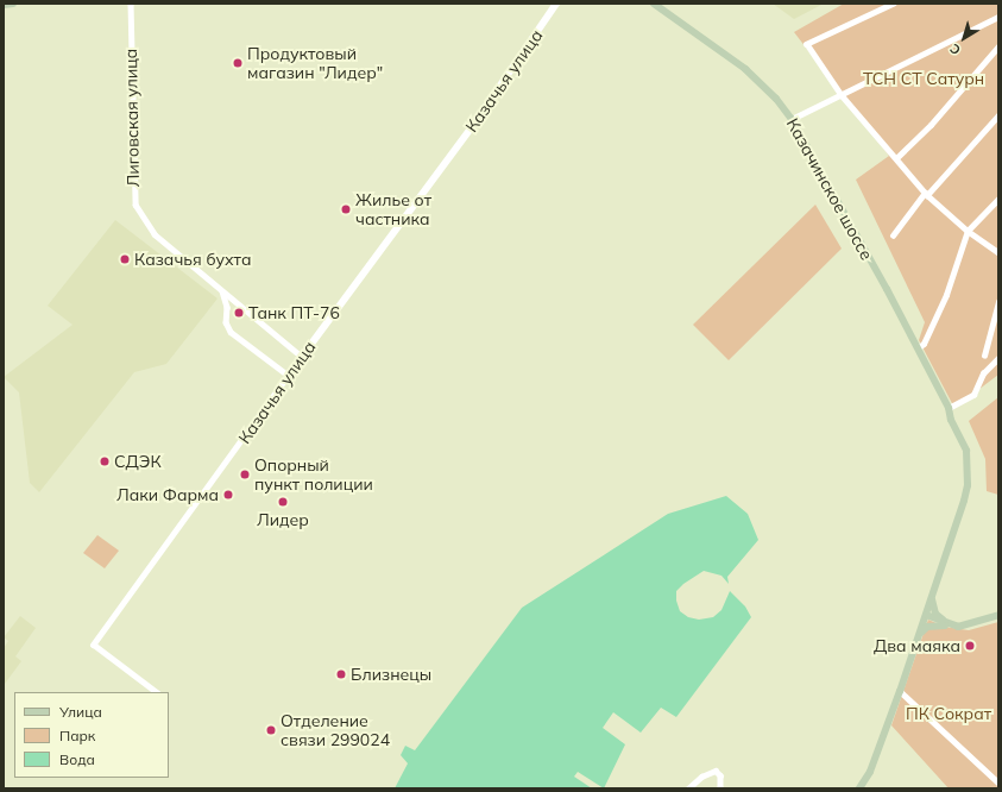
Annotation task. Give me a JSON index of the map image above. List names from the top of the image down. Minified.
{"streets":{"main road":["Казачинское шоссе"],"street":["Казачья улица","Лиговская улица"]},"crossings":[["Казачья улица","Лиговская улица"]],"parks":["ТСН СТ Сатурн","ПК Сократ"],"places":["Продуктовый магазин \"Лидер\"","Жилье от частника","Казачья бухта","Танк ПТ-76","СДЭК","Опорный пункт полиции","Лаки Фарма","Лидер","Два маяка","Близнецы","Отделение связи 299024"],"legend":["Улица","Парк","Вода"],"north":"bottom left"}
